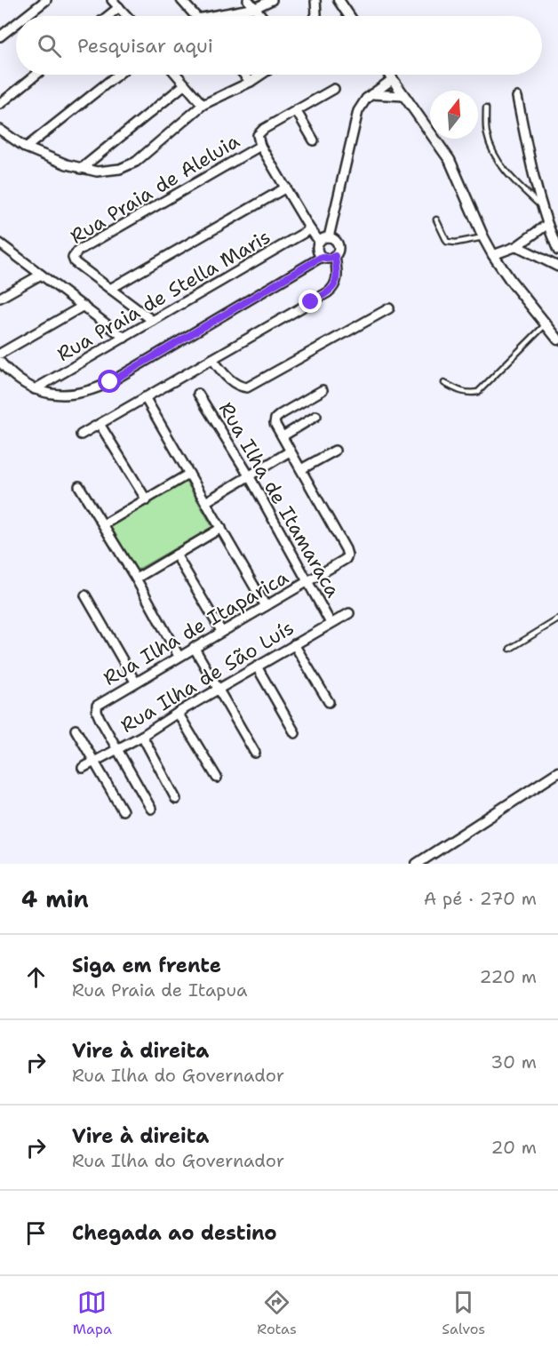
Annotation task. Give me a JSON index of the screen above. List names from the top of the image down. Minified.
{"streets":{"street":["Rua Praia de Aleluia","Rua Praia de Stella Maris","Rua Ilha de Itamaraca","Rua Ilha de Itaparica","Rua Ilha de São Luís"]},"crossings":[["Rua Praia de Aleluia","Rua Praia de Stella Maris"],["Rua Ilha de Itamaraca","Rua Ilha de Itaparica"],["Rua Ilha de Itamaraca","Rua Ilha de São Luís"],["Rua Ilha de Itaparica","Rua Ilha de São Luís"]],"north":"top","page":{"search":"Pesquisar aqui","heading":["4 min","A pé · 270 m"],"list":[["Siga em frente","Rua Praia de Itapua","220 m"],["Vire à direita","Rua Ilha do Governador","30 m"],["Vire à direita","Rua Ilha do Governador","20 m"],"Chegada ao destino"],"nav":["Mapa","Rotas","Salvos"]}}
